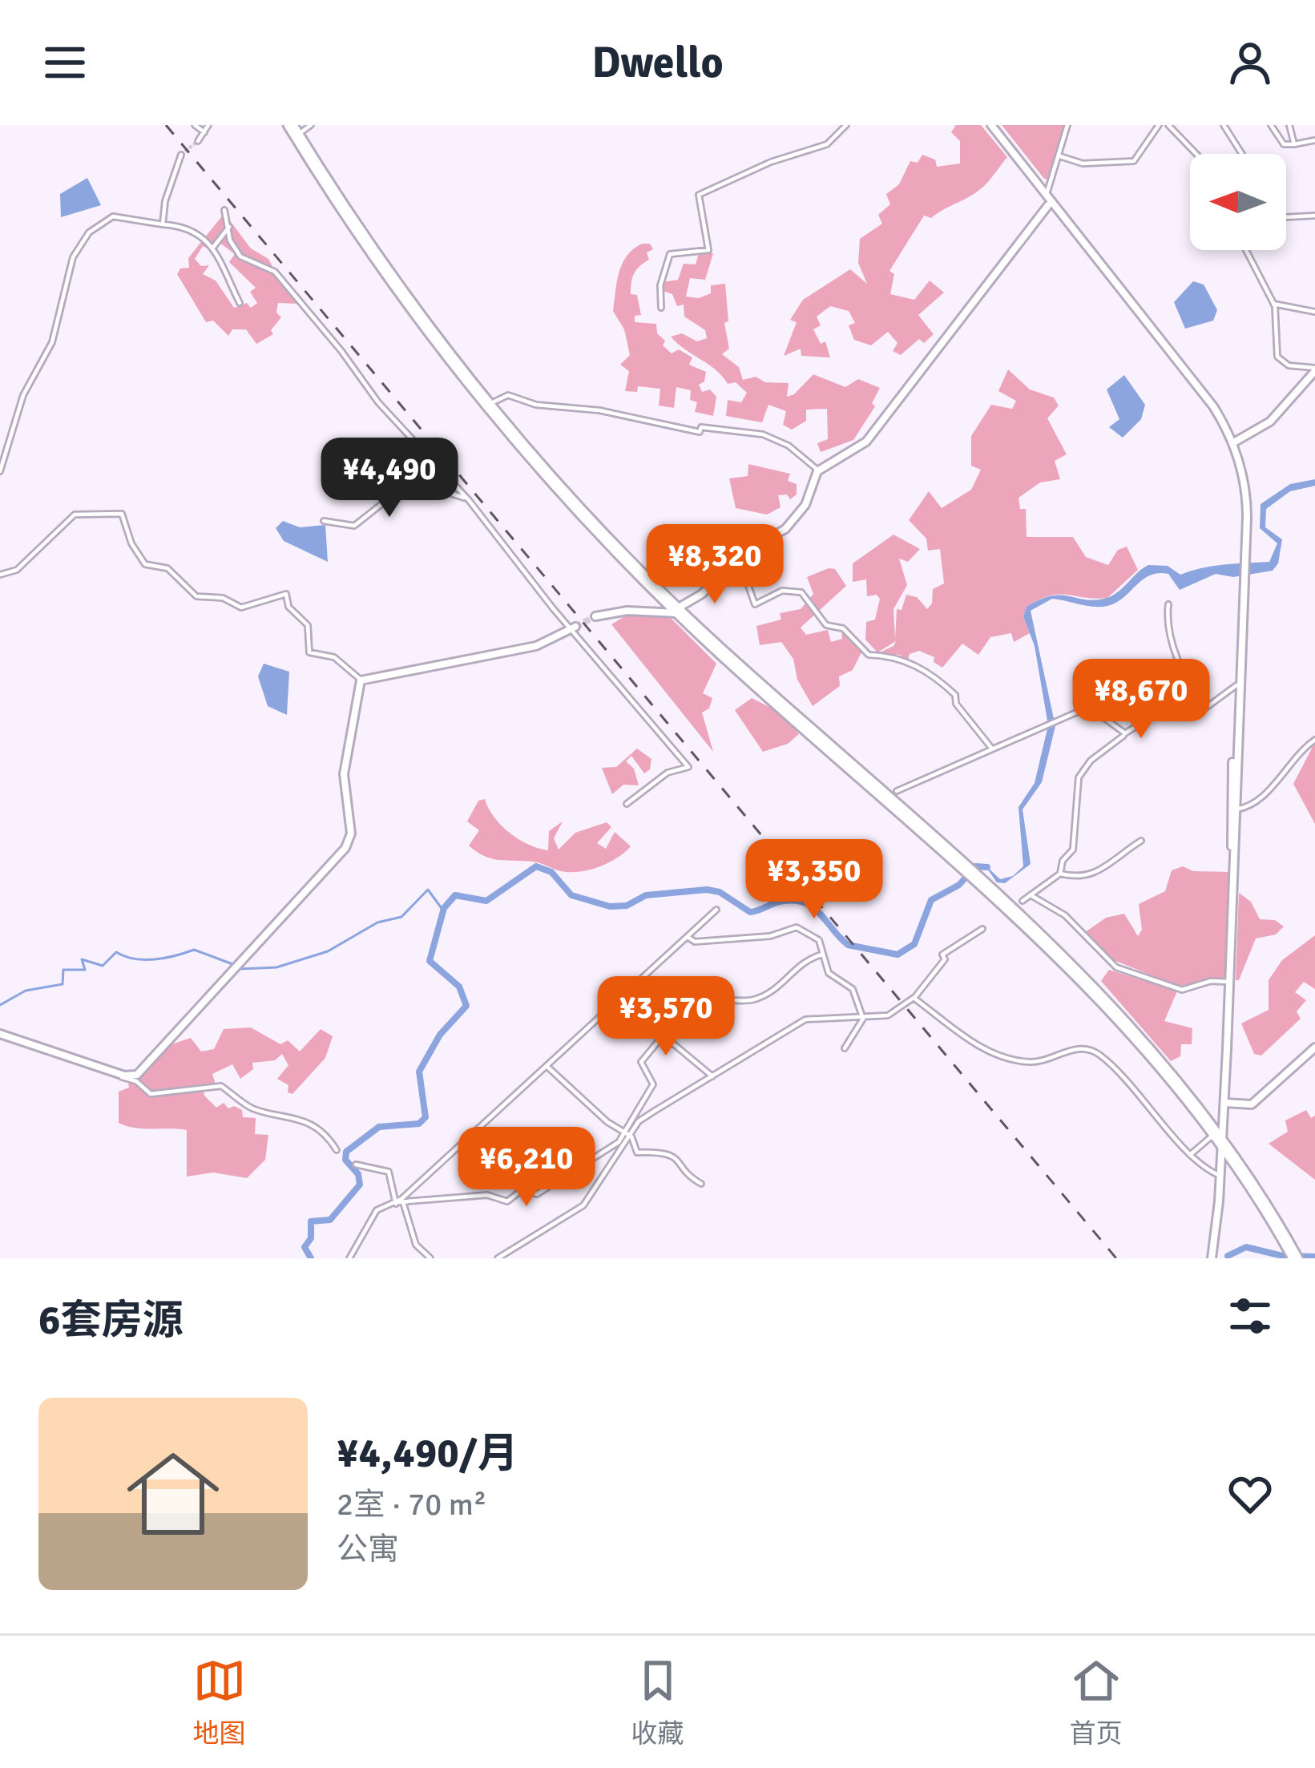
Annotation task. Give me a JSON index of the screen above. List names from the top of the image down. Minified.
{"north":"left","page":{"header":"Dwello","price":["¥4,490","¥8,320","¥8,670","¥3,350","¥3,570","¥6,210"],"heading":"6套房源","list":[{"name":"¥4,490/月","note":"2室 · 70 m² · 公寓"}],"tabs":["地图","收藏","首页"]}}
